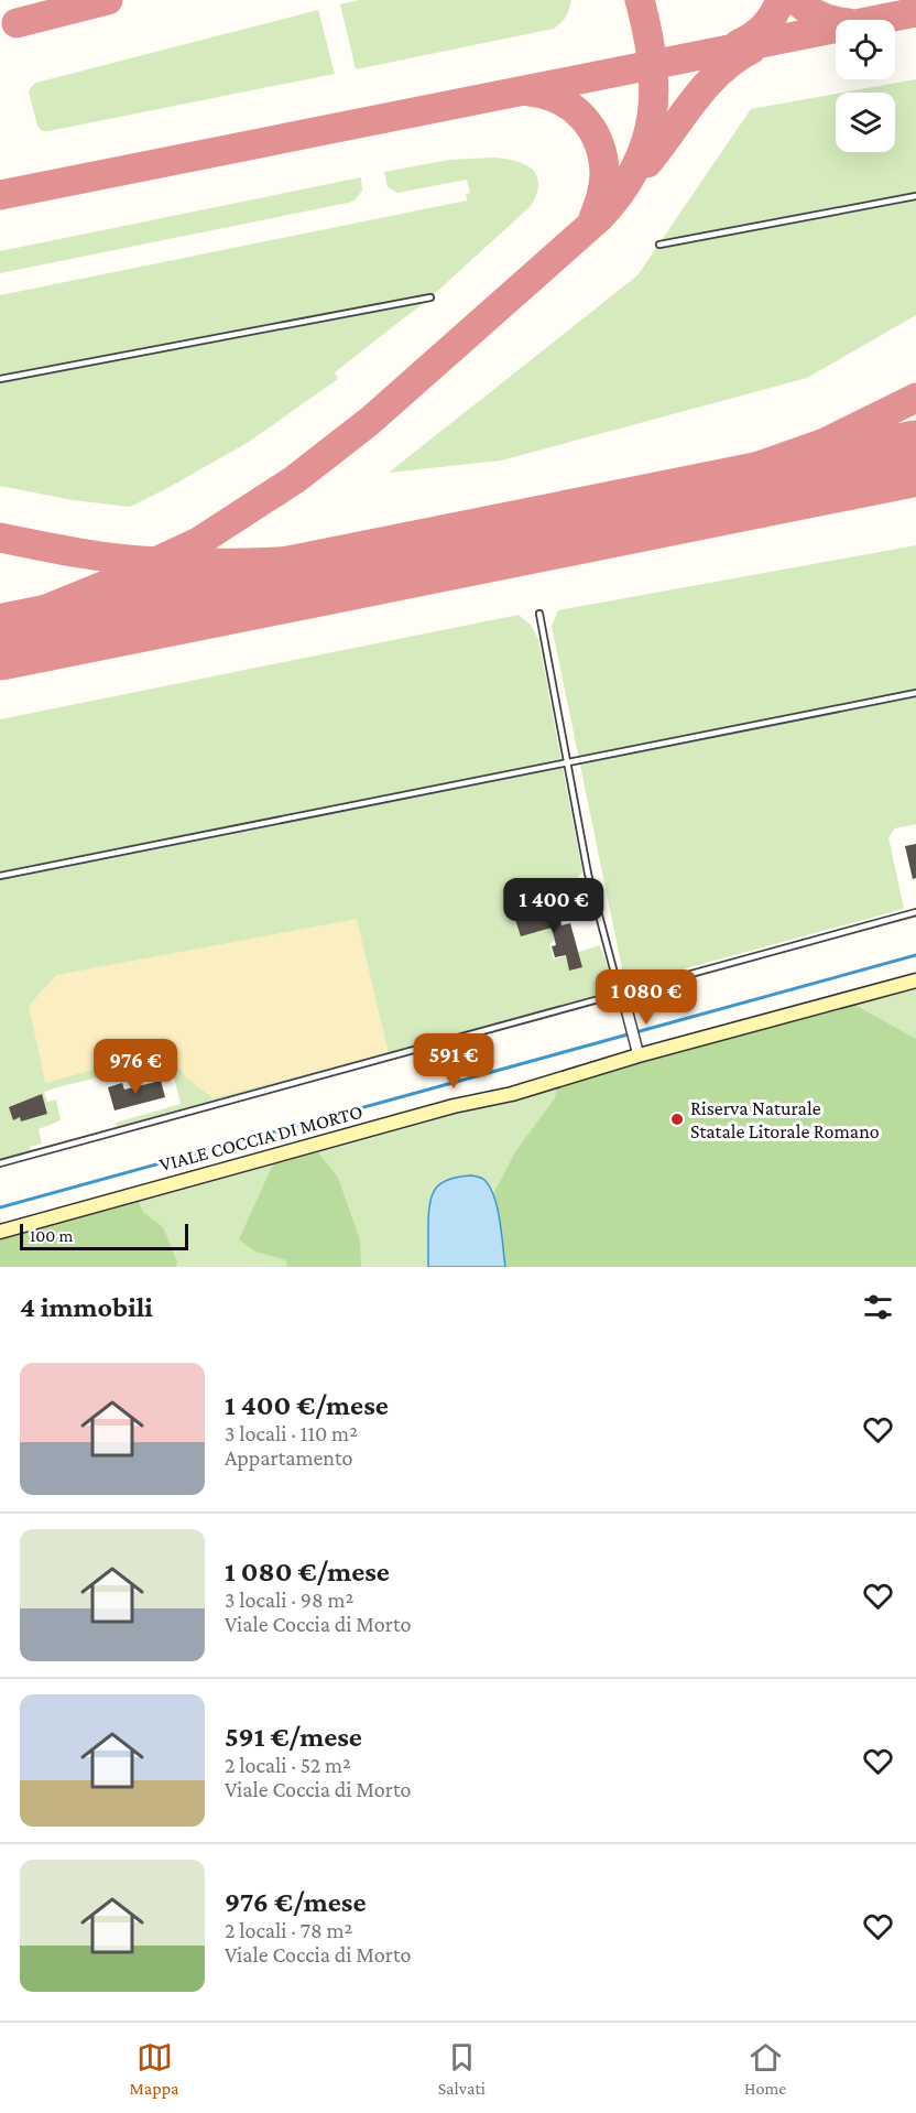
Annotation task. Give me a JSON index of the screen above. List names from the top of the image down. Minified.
{"streets":{"street":["VIALE COCCIA DI MORTO"]},"places":["Riserva Naturale Statale Litorale Romano"],"scale_bar":"100 m","page":{"price":["1 400 €","1 080 €","591 €","976 €"],"scale":"100 m","heading":"4 immobili","list":[{"name":"1 400 €/mese","note":"3 locali · 110 m² · Appartamento"},{"name":"1 080 €/mese","note":"3 locali · 98 m² · Viale Coccia di Morto"},{"name":"591 €/mese","note":"2 locali · 52 m² · Viale Coccia di Morto"},{"name":"976 €/mese","note":"2 locali · 78 m² · Viale Coccia di Morto"}],"tabs":["Mappa","Salvati","Home"]}}
